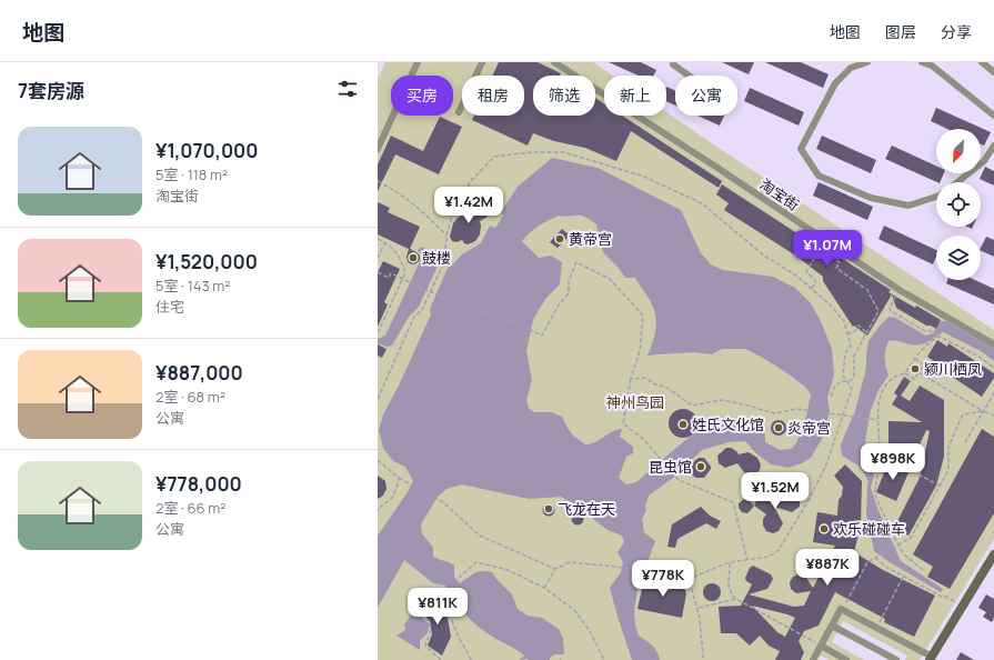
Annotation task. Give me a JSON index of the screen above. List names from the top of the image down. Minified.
{"streets":{"street":["淘宝街"]},"parks":["神州鸟园"],"places":["黄帝宫","鼓楼","颍川栖凤","姓氏文化馆","炎帝宫","昆虫馆","飞龙在天","欢乐碰碰车"],"north":"bottom left","page":{"header":"地图","nav":["地图","图层","分享"],"heading":"7套房源","chip":["买房","租房","筛选","新上","公寓"],"list":[{"name":"¥1,070,000","note":"5室 · 118 m² · 淘宝街"},{"name":"¥1,520,000","note":"5室 · 143 m² · 住宅"},{"name":"¥887,000","note":"2室 · 68 m² · 公寓"},{"name":"¥778,000","note":"2室 · 66 m² · 公寓"}],"price":["¥1.42M","¥1.07M","¥898K","¥1.52M","¥887K","¥778K","¥811K"]}}
